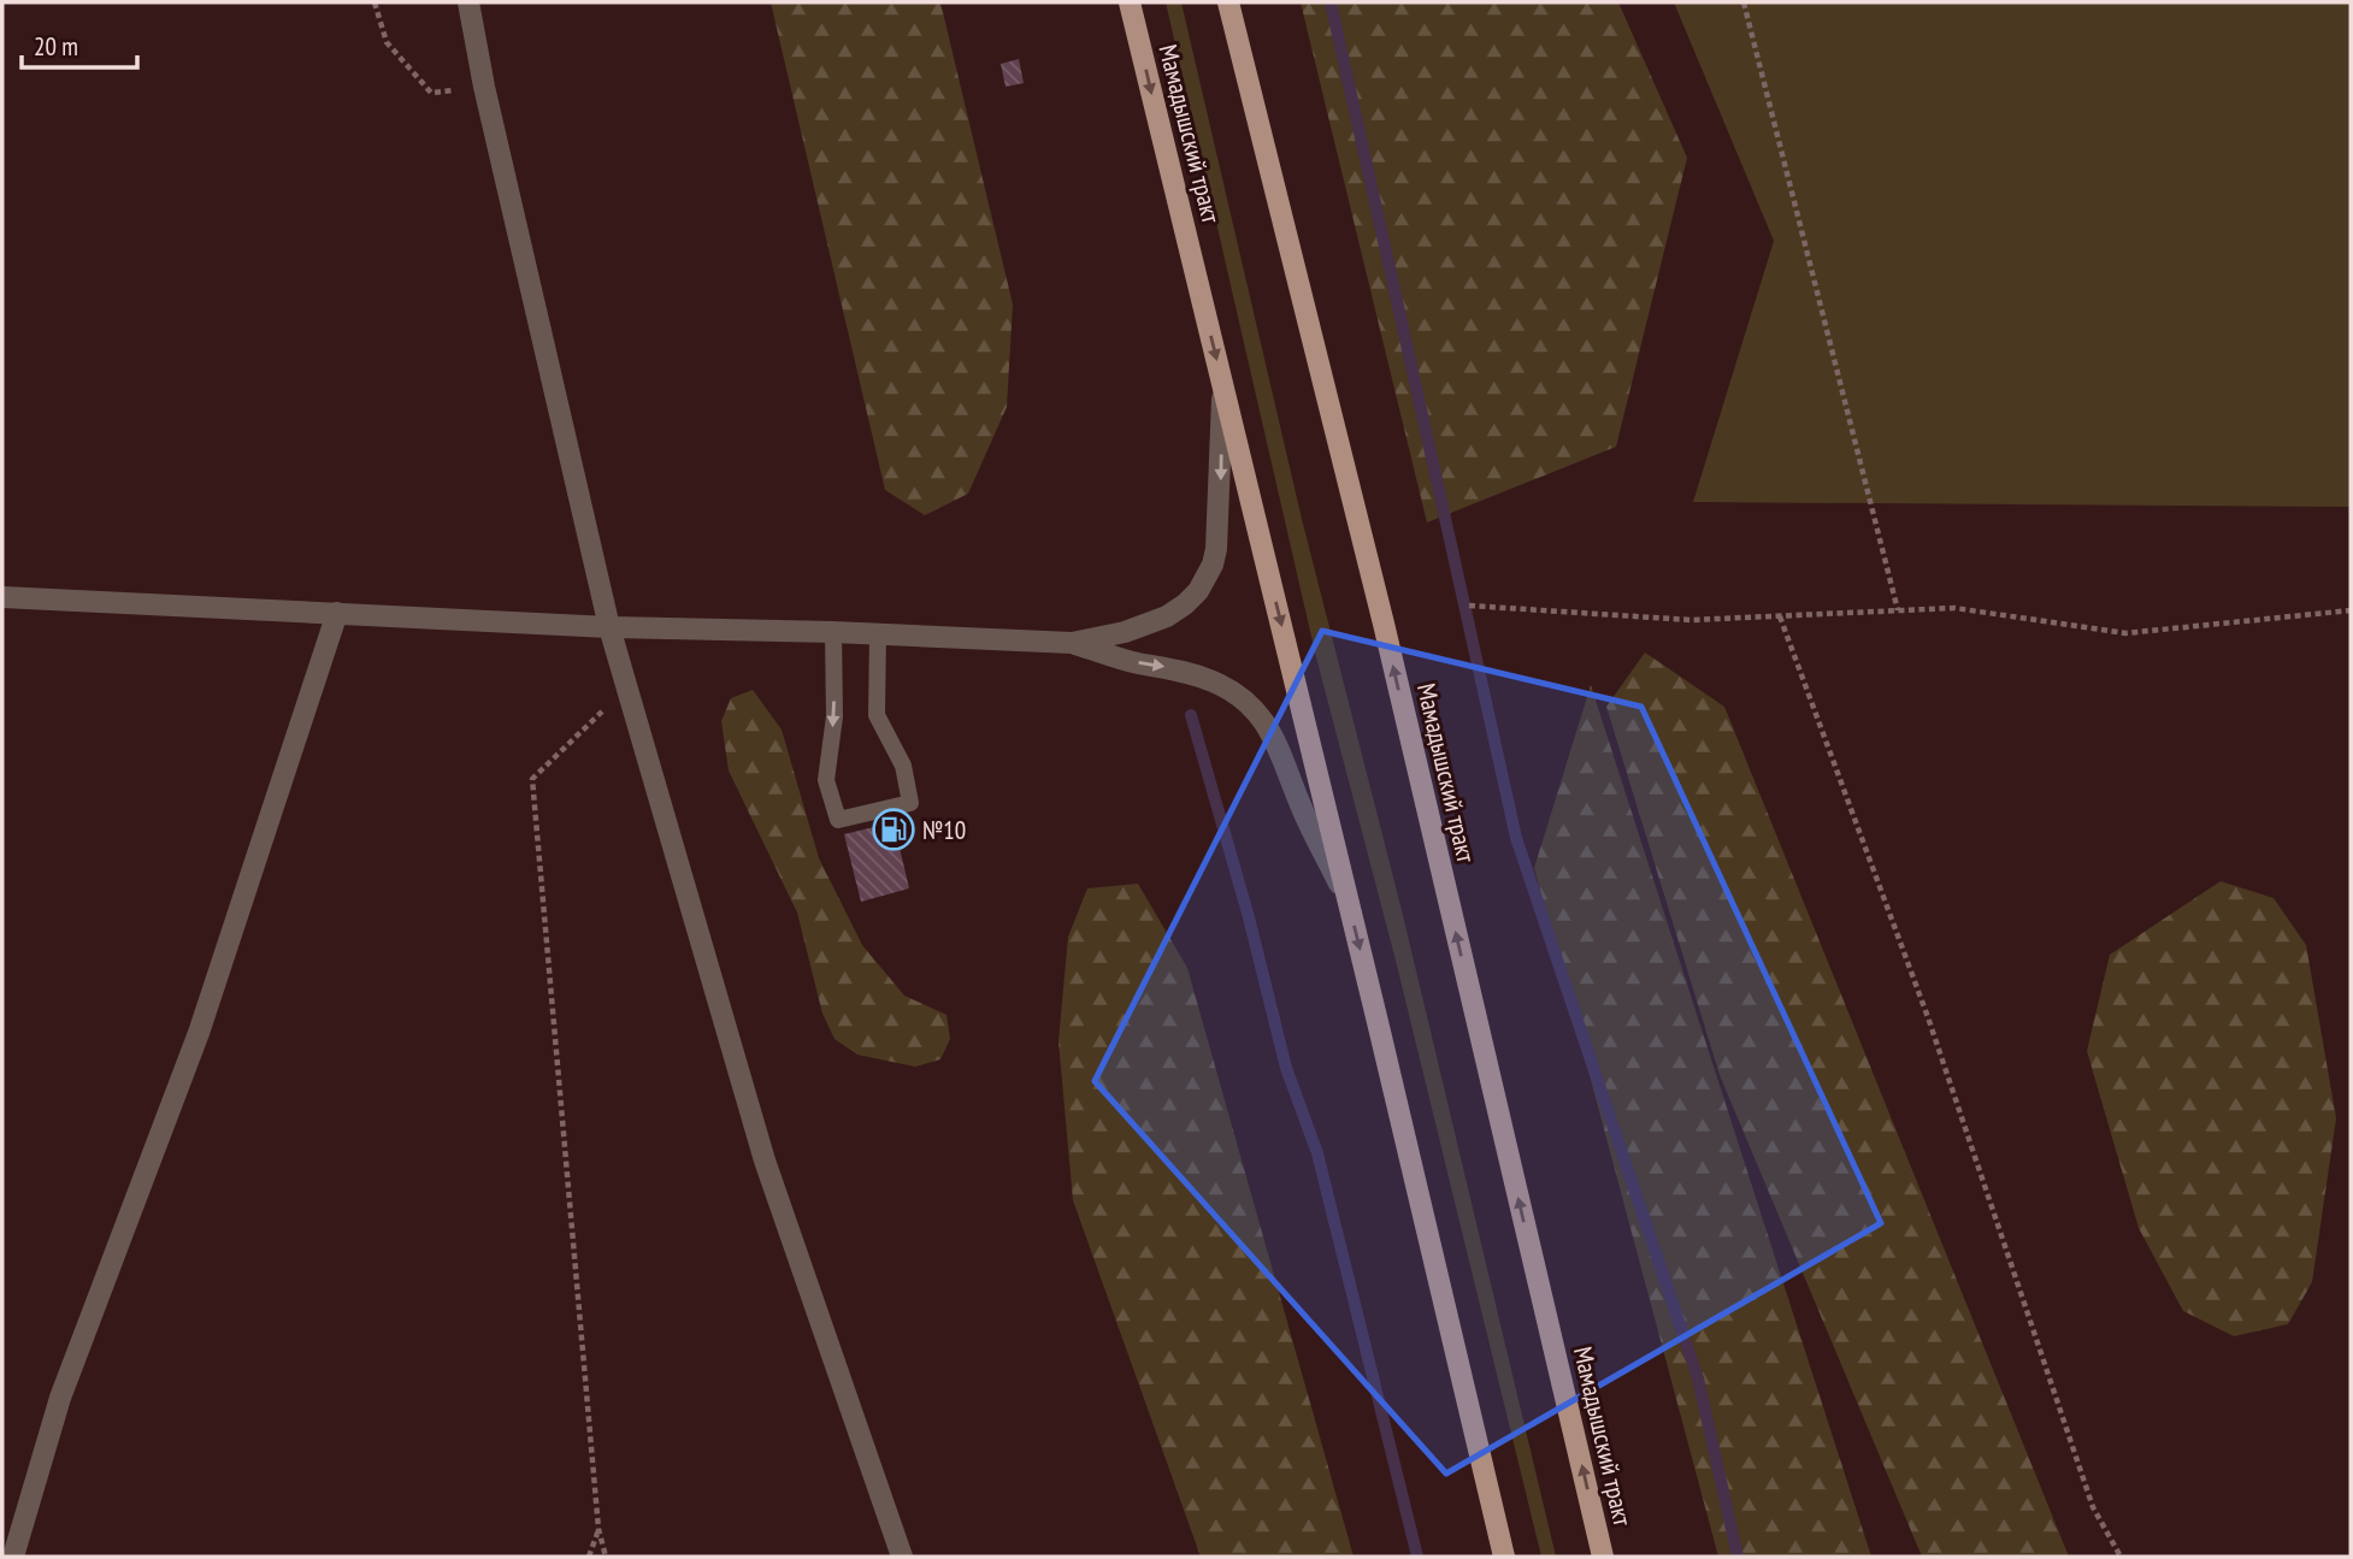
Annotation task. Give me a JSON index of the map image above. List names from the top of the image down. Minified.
{"streets":{"main road":["Мамадышский тракт"]},"places":{"fuel station":["№10"]},"scale_bar":"20 m"}
